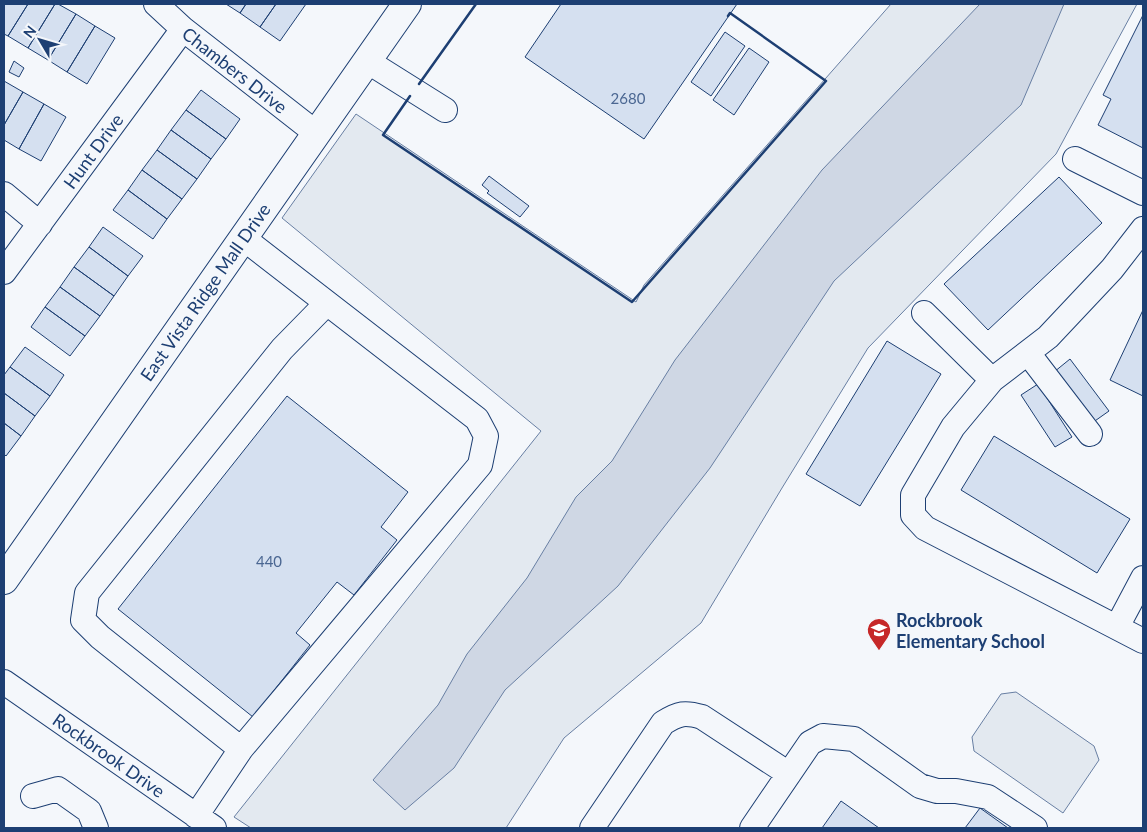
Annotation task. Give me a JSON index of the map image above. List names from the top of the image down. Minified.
{"streets":{"main road":["East Vista Ridge Mall Drive"],"street":["Chambers Drive","Hunt Drive","Rockbrook Drive"]},"crossings":[["Chambers Drive","Hunt Drive"],["Chambers Drive","East Vista Ridge Mall Drive"]],"places":{"school or university":["Rockbrook Elementary School"]},"house_numbers":["2680","440"],"north":"top left"}
